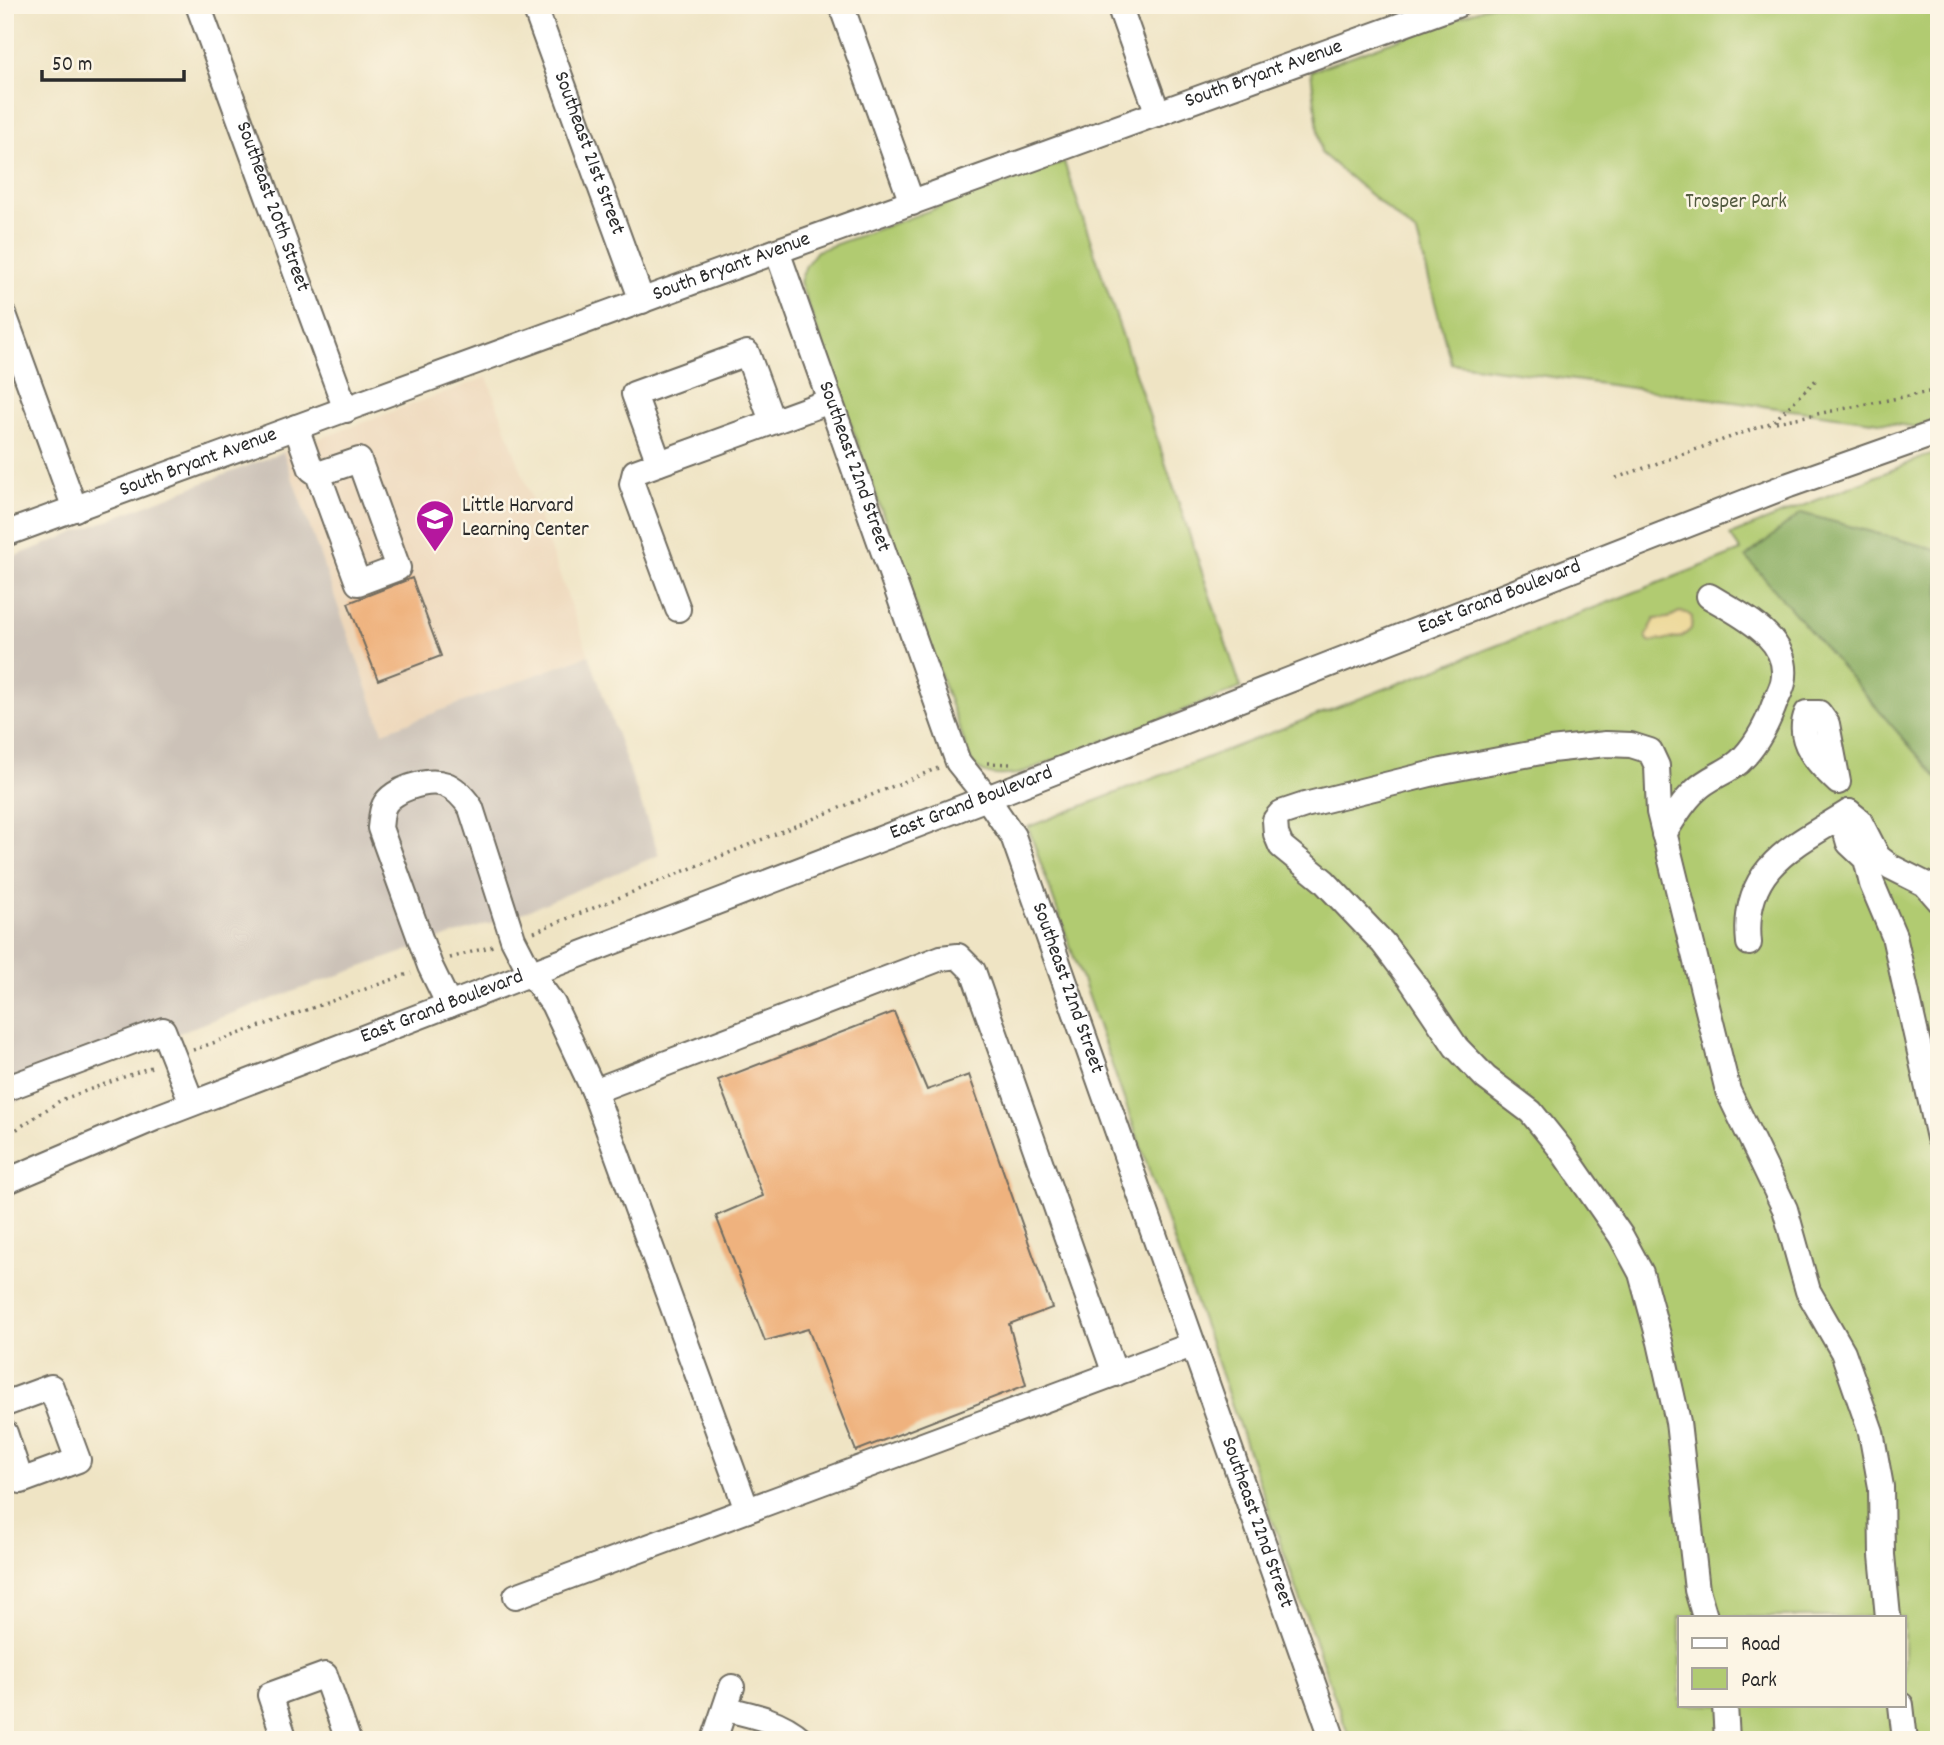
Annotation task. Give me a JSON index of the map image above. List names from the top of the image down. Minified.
{"streets":{"street":["South Bryant Avenue","Southeast 21st Street","Southeast 20th Street","Southeast 22nd Street","East Grand Boulevard"]},"crossings":[["South Bryant Avenue","Southeast 21st Street"],["South Bryant Avenue","Southeast 20th Street"],["South Bryant Avenue","Southeast 22nd Street"],["Southeast 22nd Street","East Grand Boulevard"]],"parks":["Trosper Park"],"places":{"school or university":["Little Harvard Learning Center"]},"legend":["Road","Park"],"scale_bar":"50 m"}
